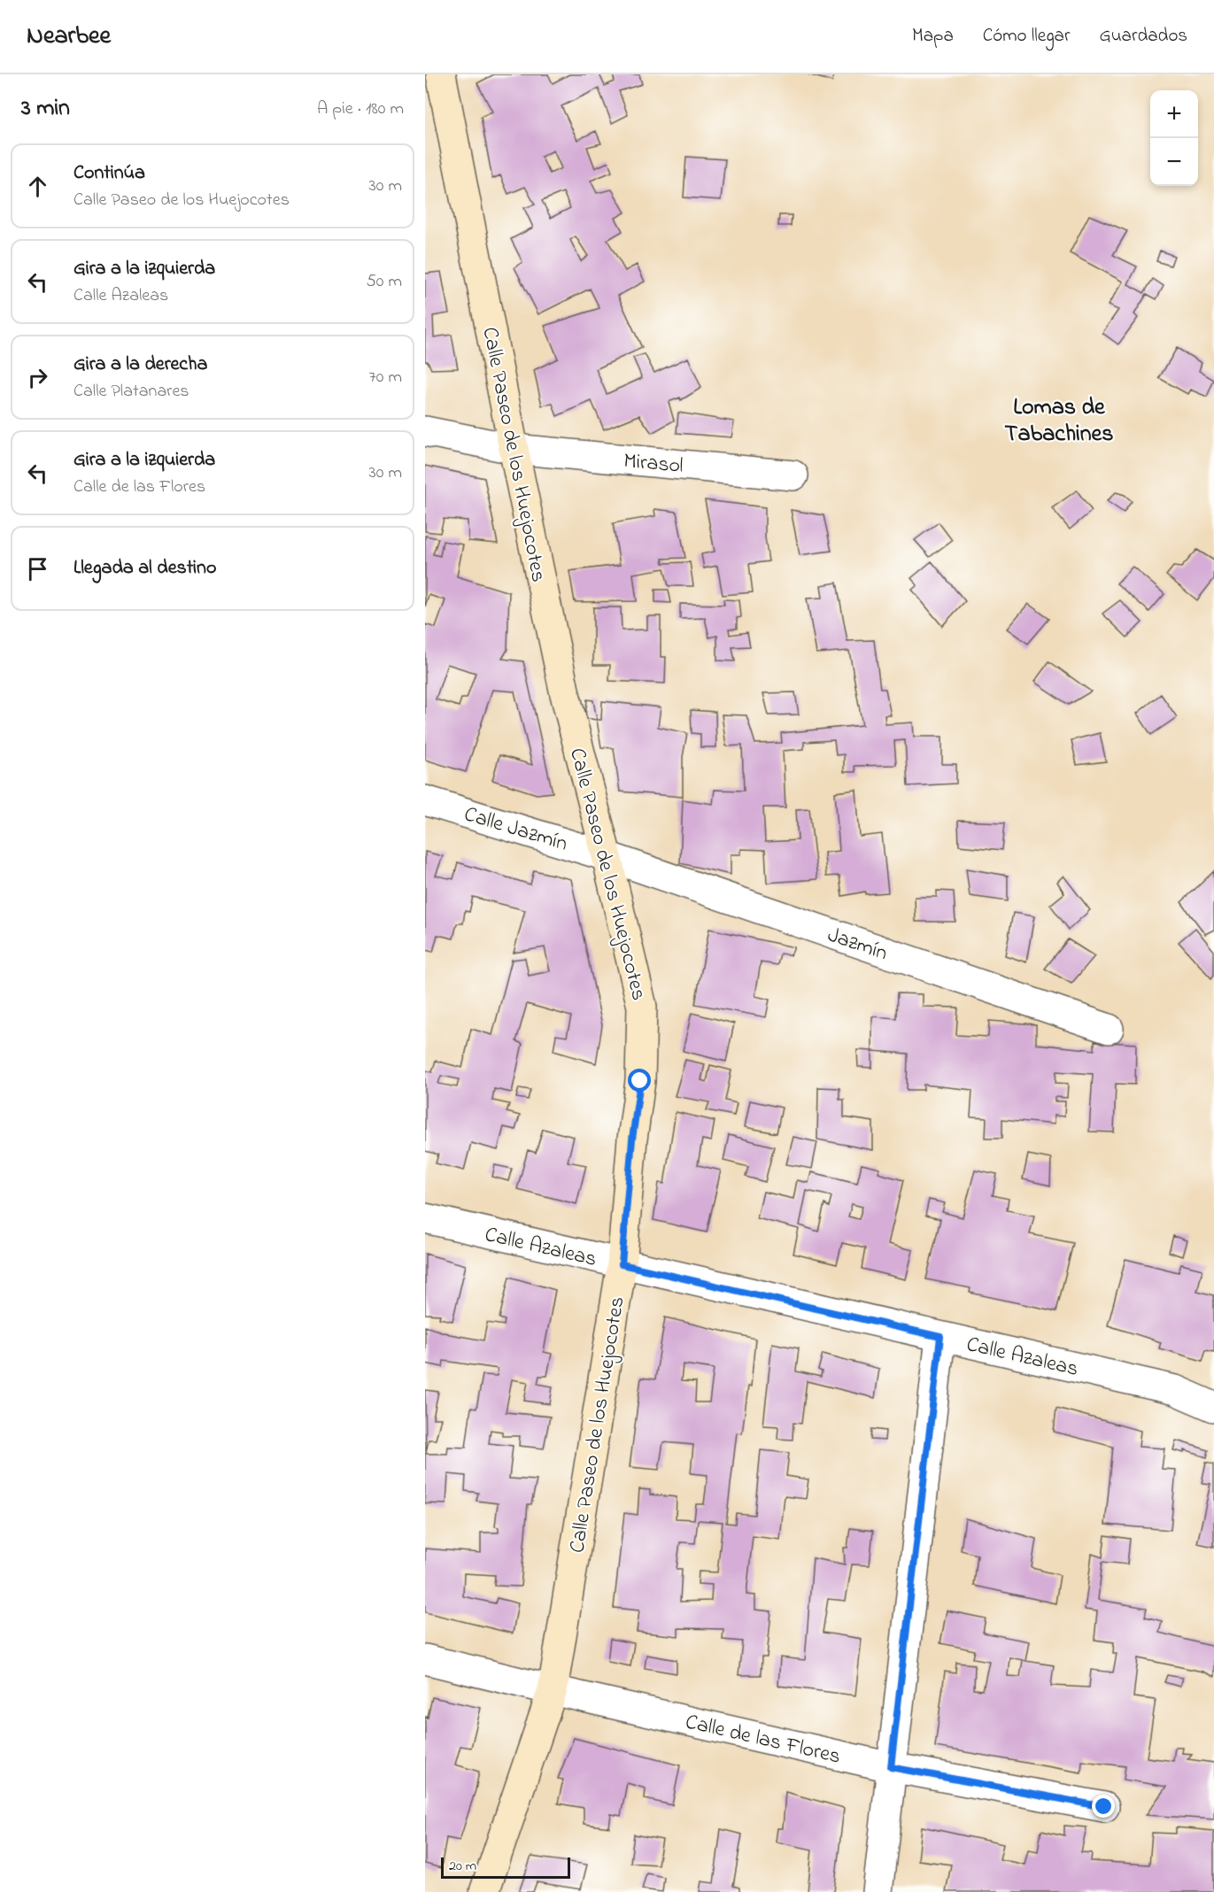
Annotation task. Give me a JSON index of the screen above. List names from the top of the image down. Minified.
{"streets":{"street":["Calle Paseo de los Huejocotes","Mirasol","Calle Jazmín","Jazmín","Calle Azaleas","Calle de las Flores"]},"crossings":[["Calle Paseo de los Huejocotes","Mirasol"],["Calle Paseo de los Huejocotes","Calle Jazmín"],["Calle Paseo de los Huejocotes","Jazmín"],["Calle Paseo de los Huejocotes","Calle Azaleas"],["Calle Paseo de los Huejocotes","Calle de las Flores"],["Calle Jazmín","Jazmín"]],"districts":["Lomas de Tabachines"],"scale_bar":"20 m","page":{"header":"Nearbee","nav":["Mapa","Cómo llegar","Guardados"],"heading":["3 min","A pie · 180 m"],"map_buttons":["+","−"],"list":[["Continúa","Calle Paseo de los Huejocotes","30 m"],["Gira a la izquierda","Calle Azaleas","50 m"],["Gira a la derecha","Calle Platanares","70 m"],["Gira a la izquierda","Calle de las Flores","30 m"],"Llegada al destino"],"scale":"20 m"}}
